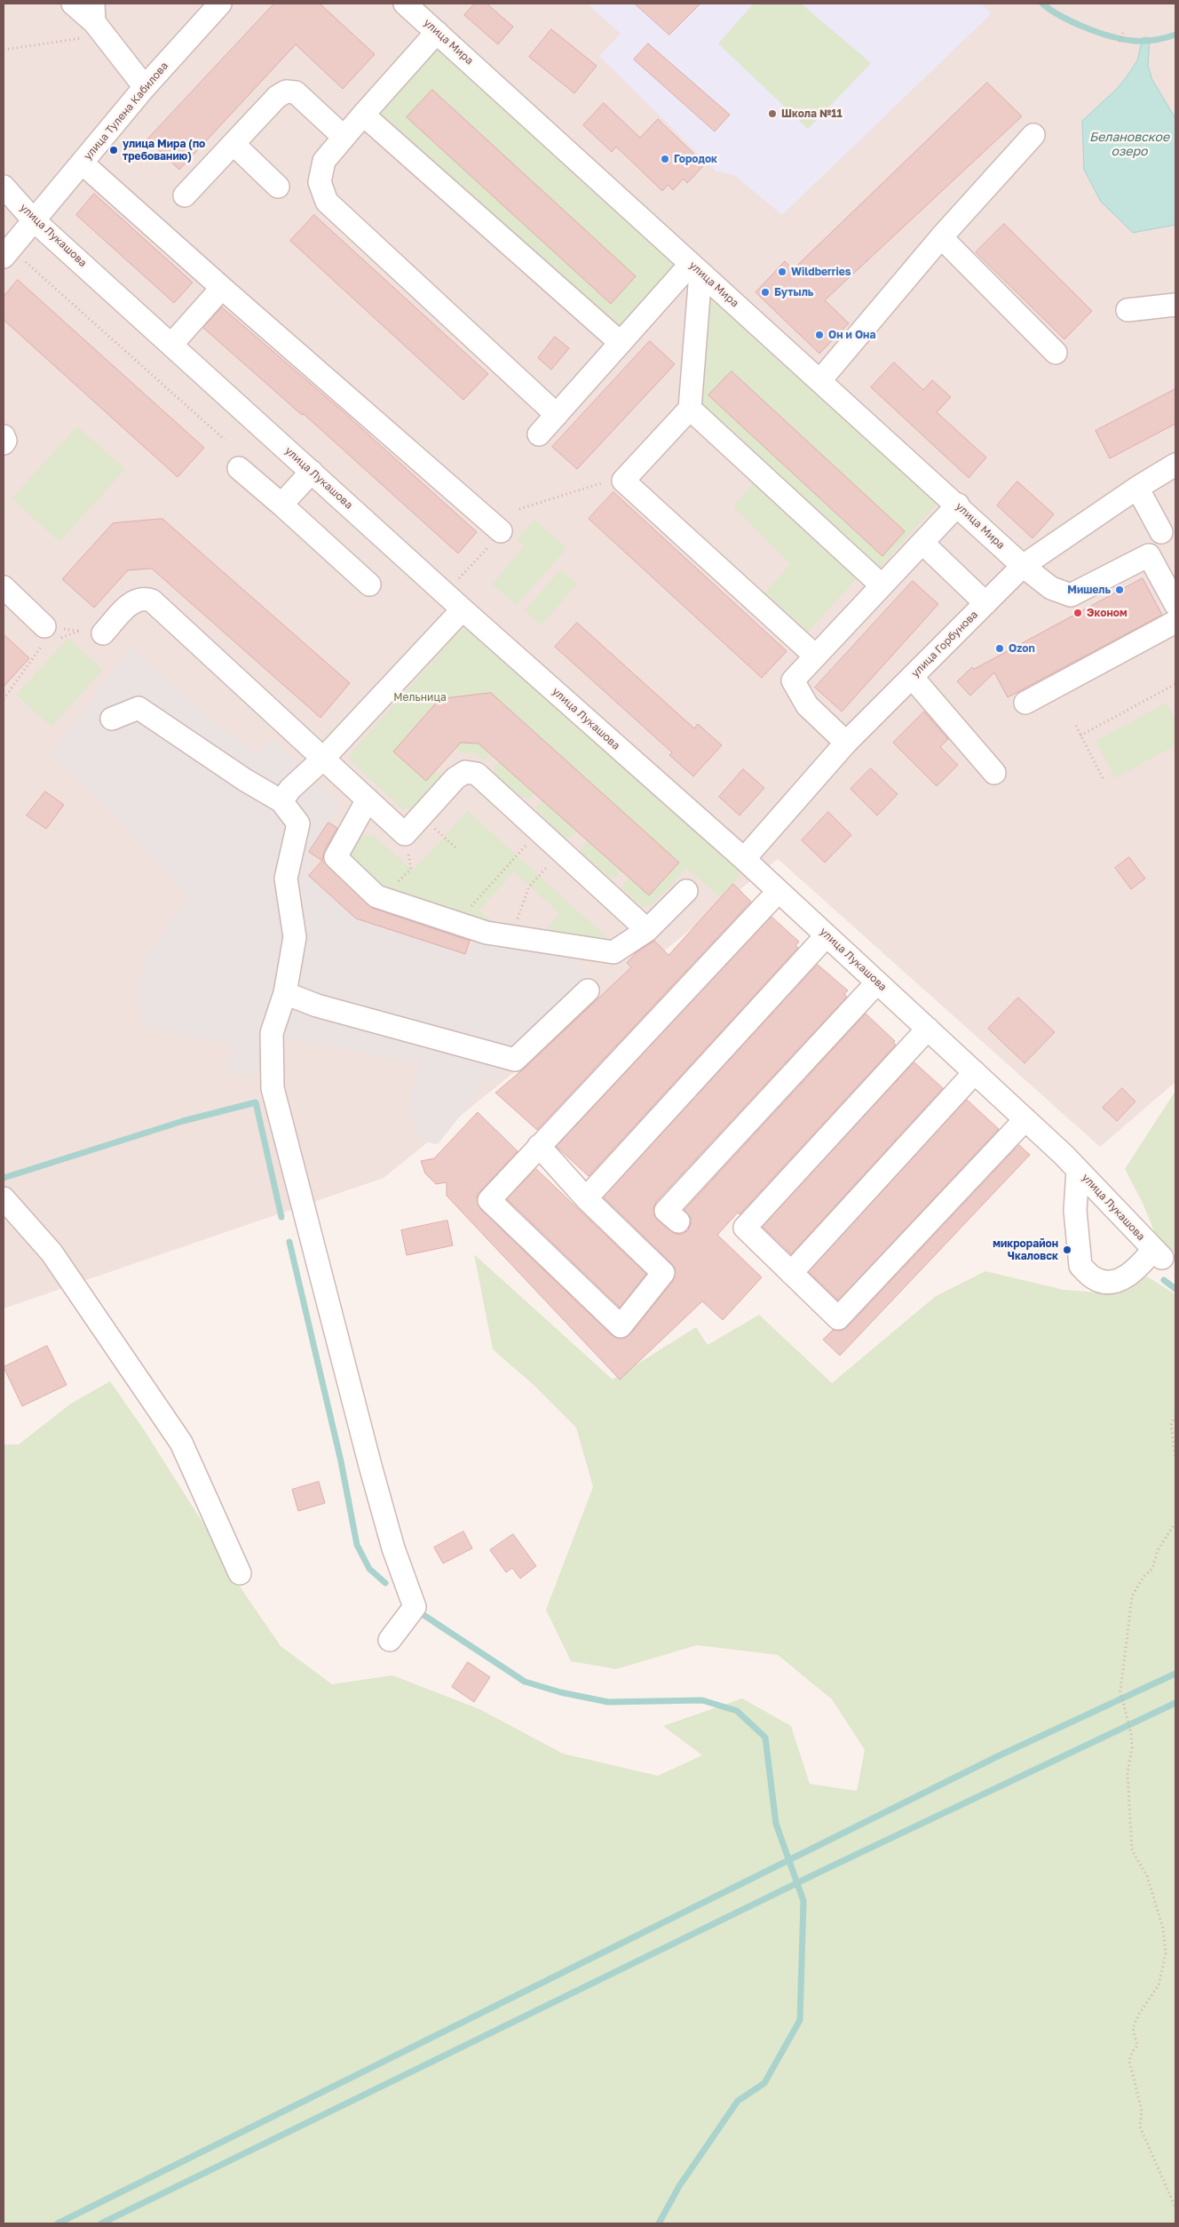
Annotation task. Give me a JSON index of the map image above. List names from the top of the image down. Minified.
{"streets":{"street":["улица Мира","улица Тулена Кабилова","улица Лукашова","улица Горбунова"]},"crossings":[["улица Мира","улица Горбунова"],["улица Тулена Кабилова","улица Лукашова"],["улица Лукашова","улица Горбунова"]],"water":["Белановское озеро"],"parks":["Мельница"],"places":["Школа №11","улица Мира (по требованию)","Городок","Wildberries","Бутыль","Он и Она","Мишель","Эконом","Ozon","микрорайон Чкаловск"]}
